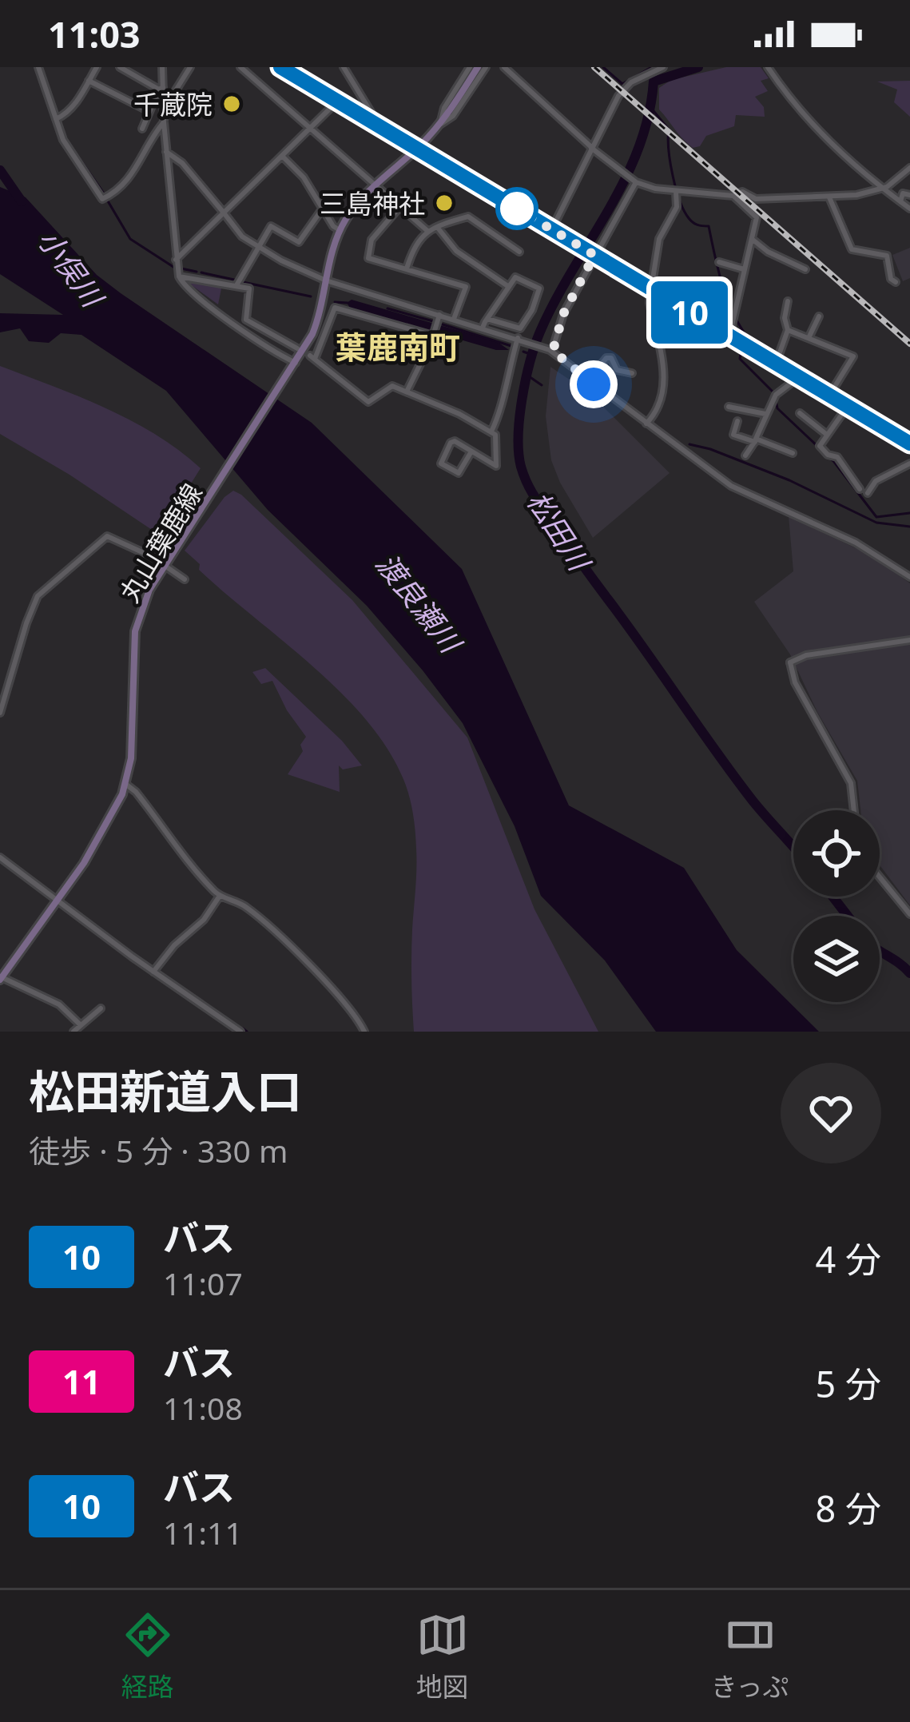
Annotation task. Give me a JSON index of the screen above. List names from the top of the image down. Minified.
{"streets":{"main road":["丸山葉鹿線"]},"districts":["葉鹿南町"],"water":["小俣川","松田川","渡良瀬川"],"places":["千蔵院","三島神社"],"lines":["bus line 10"],"page":{"status":"11:03","on_map":"10","heading":["松田新道入口","徒歩 · 5 分 · 330 m"],"list":[{"mark":"10","name":"バス","note":"11:07","value":"4 分"},{"mark":"11","name":"バス","note":"11:08","value":"5 分"},{"mark":"10","name":"バス","note":"11:11","value":"8 分"}],"tabs":["経路","地図","きっぷ"]}}
